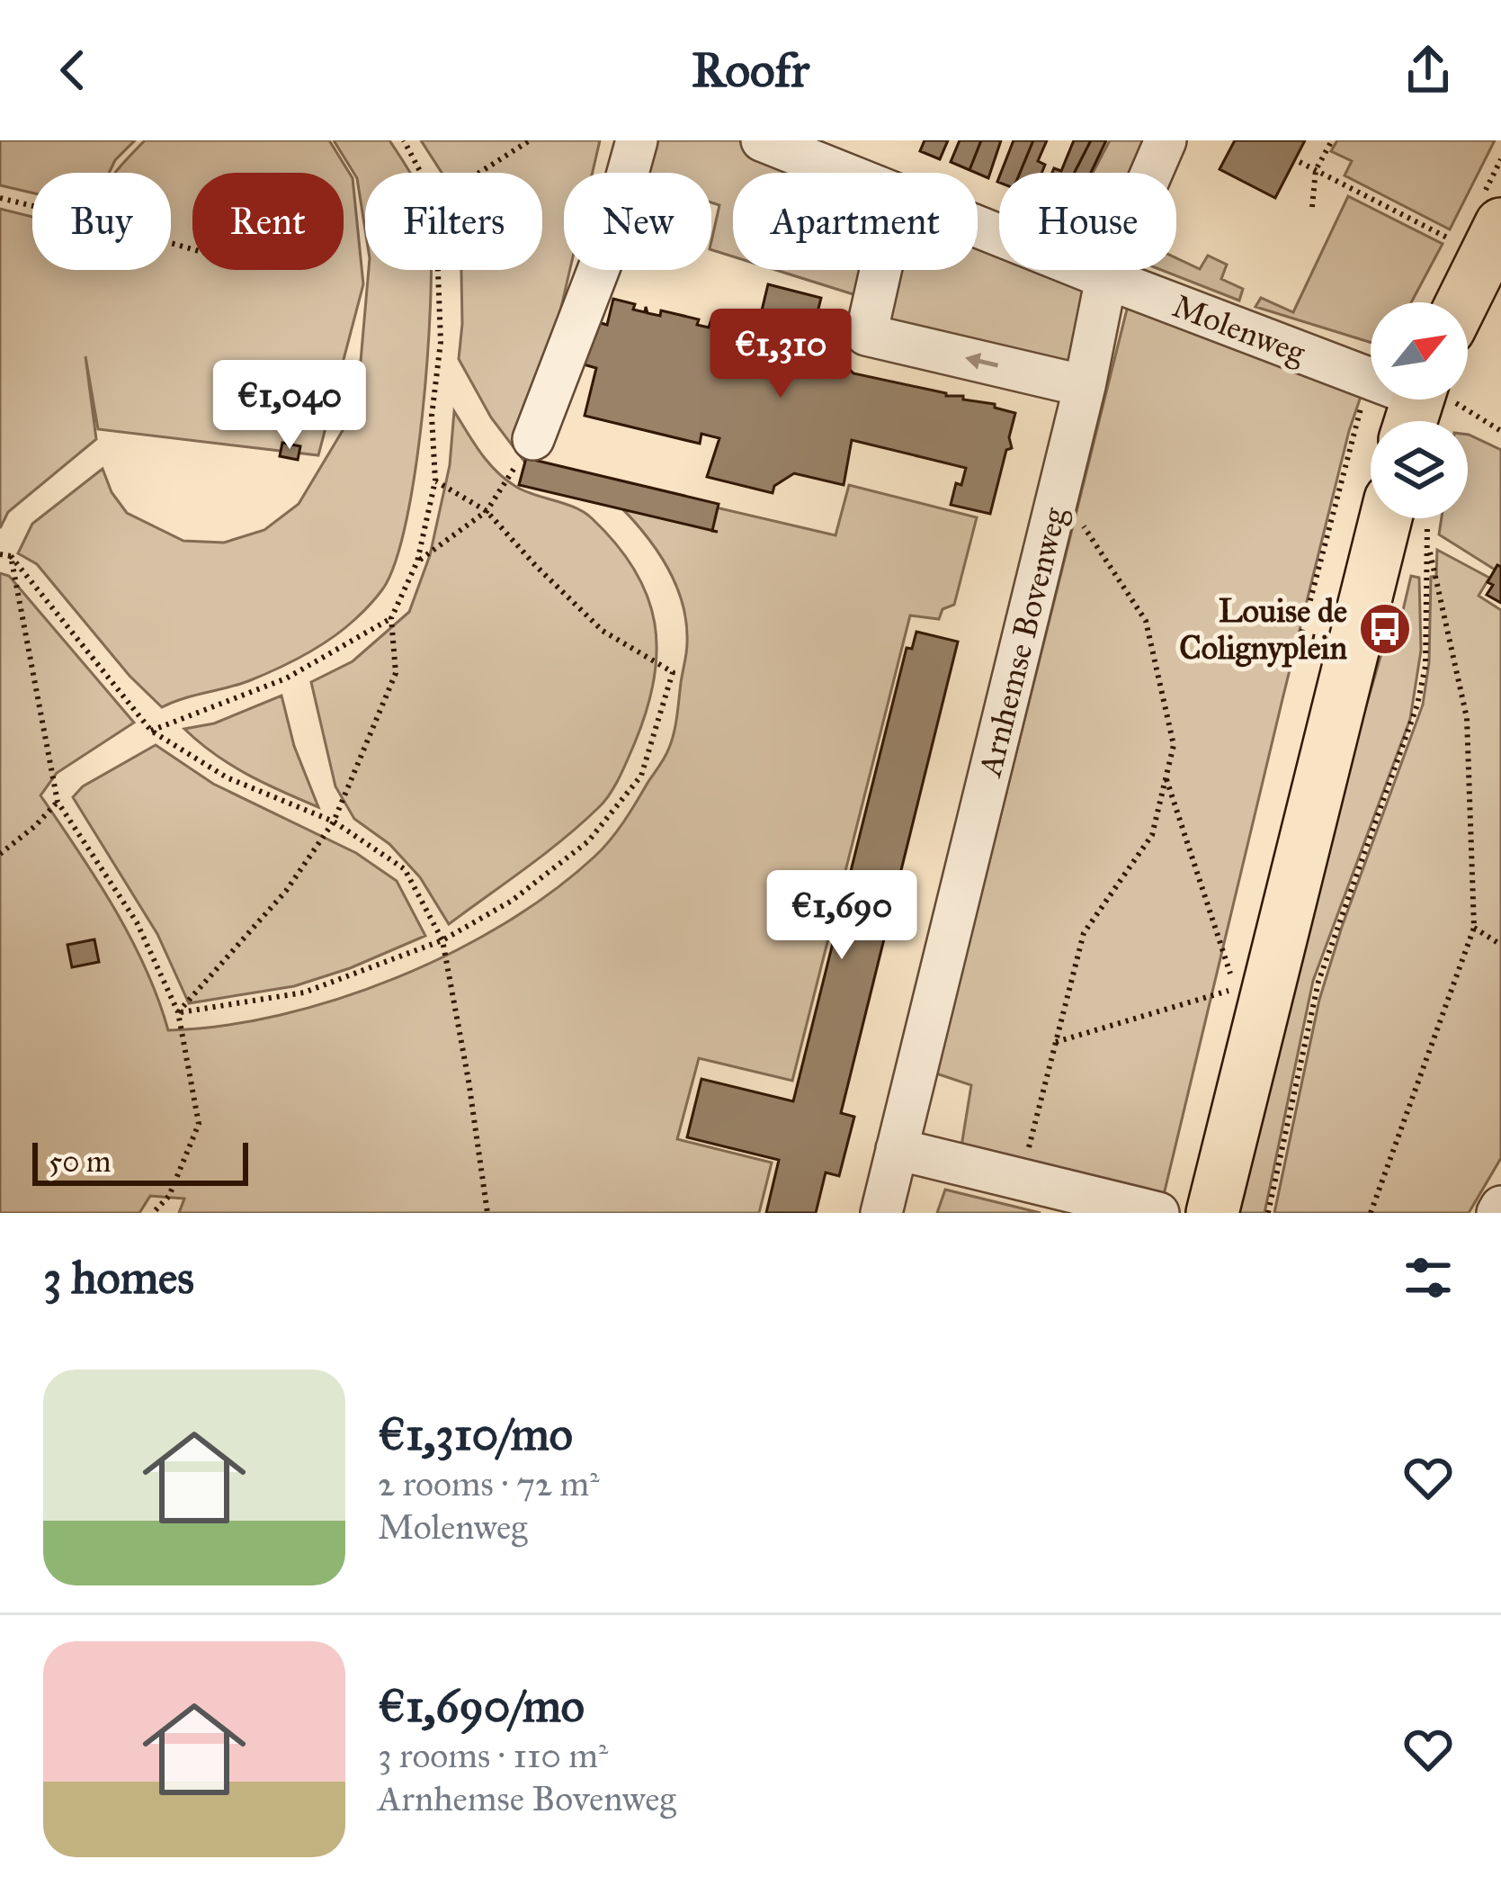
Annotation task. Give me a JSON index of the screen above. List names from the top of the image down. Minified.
{"streets":{"street":["Molenweg","Arnhemse Bovenweg"]},"crossings":[["Molenweg","Arnhemse Bovenweg"]],"places":{"bus stop":["Louise de Colignyplein"]},"scale_bar":"50 m","north":"top right","page":{"header":"Roofr","chip":["Buy","Rent","Filters","New","Apartment","House"],"price":["€1,310","€1,040","€1,690"],"scale":"50 m","heading":"3 homes","list":[{"name":"€1,310/mo","note":"2 rooms · 72 m² · Molenweg"},{"name":"€1,690/mo","note":"3 rooms · 110 m² · Arnhemse Bovenweg"}]}}
